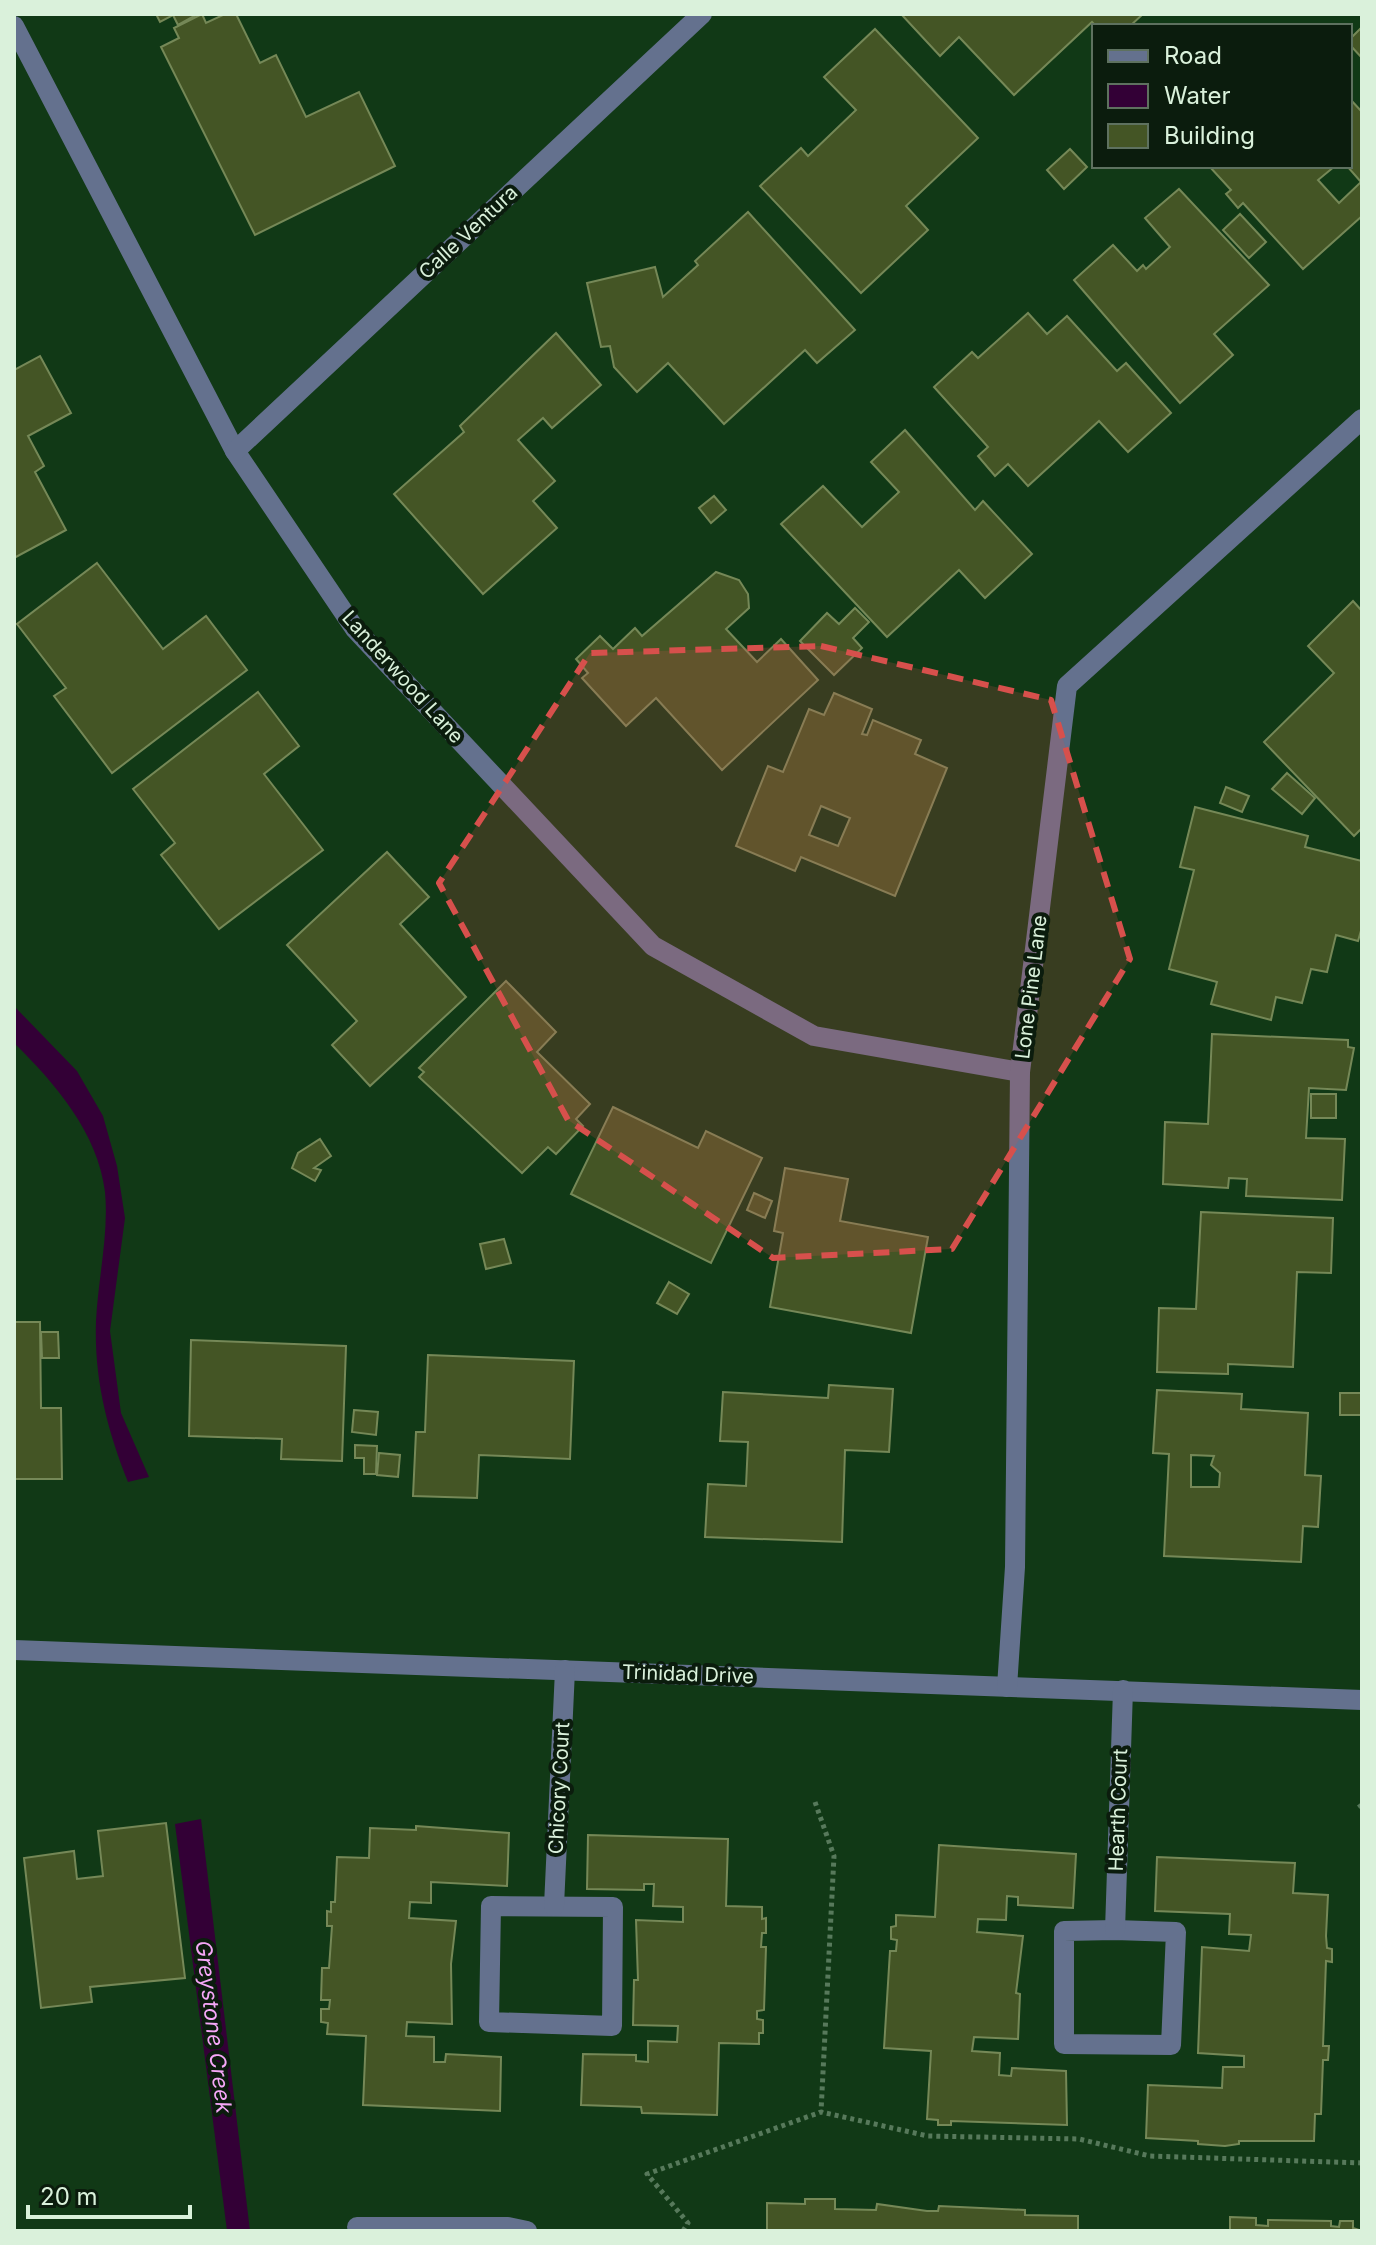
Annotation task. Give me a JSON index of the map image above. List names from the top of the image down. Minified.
{"streets":{"street":["Calle Ventura","Landerwood Lane","Lone Pine Lane","Trinidad Drive","Chicory Court","Hearth Court"]},"crossings":[["Calle Ventura","Landerwood Lane"],["Landerwood Lane","Lone Pine Lane"],["Lone Pine Lane","Trinidad Drive"],["Trinidad Drive","Chicory Court"],["Trinidad Drive","Hearth Court"]],"water":["Greystone Creek"],"legend":["Road","Water","Building"],"scale_bar":"20 m"}
